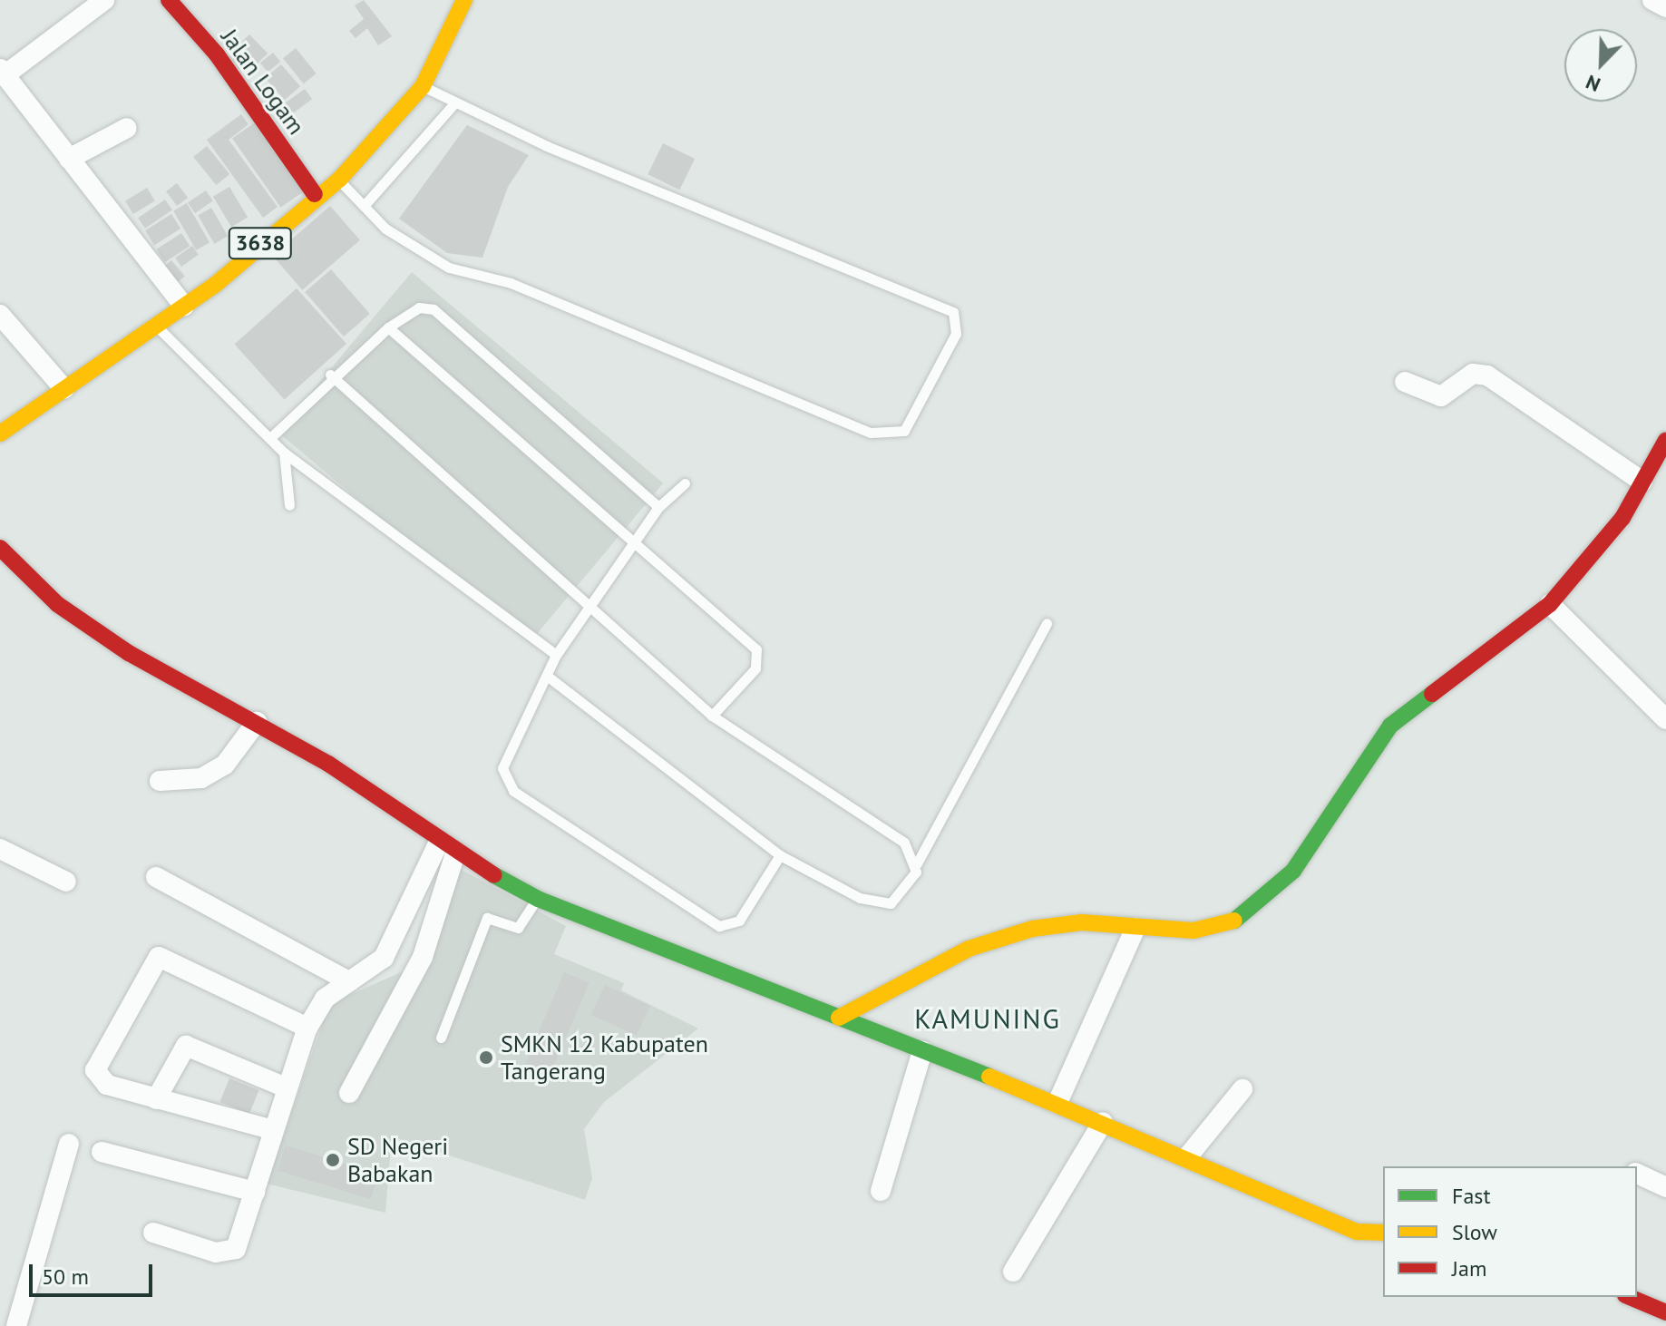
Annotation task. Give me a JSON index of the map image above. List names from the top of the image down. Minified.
{"streets":{"street":["Jalan Logam","3638"]},"crossings":[["Jalan Logam","3638"]],"districts":["KAMUNING"],"places":["SMKN 12 Kabupaten Tangerang","SD Negeri Babakan"],"legend":["Fast","Slow","Jam"],"scale_bar":"50 m","north":"bottom left"}
